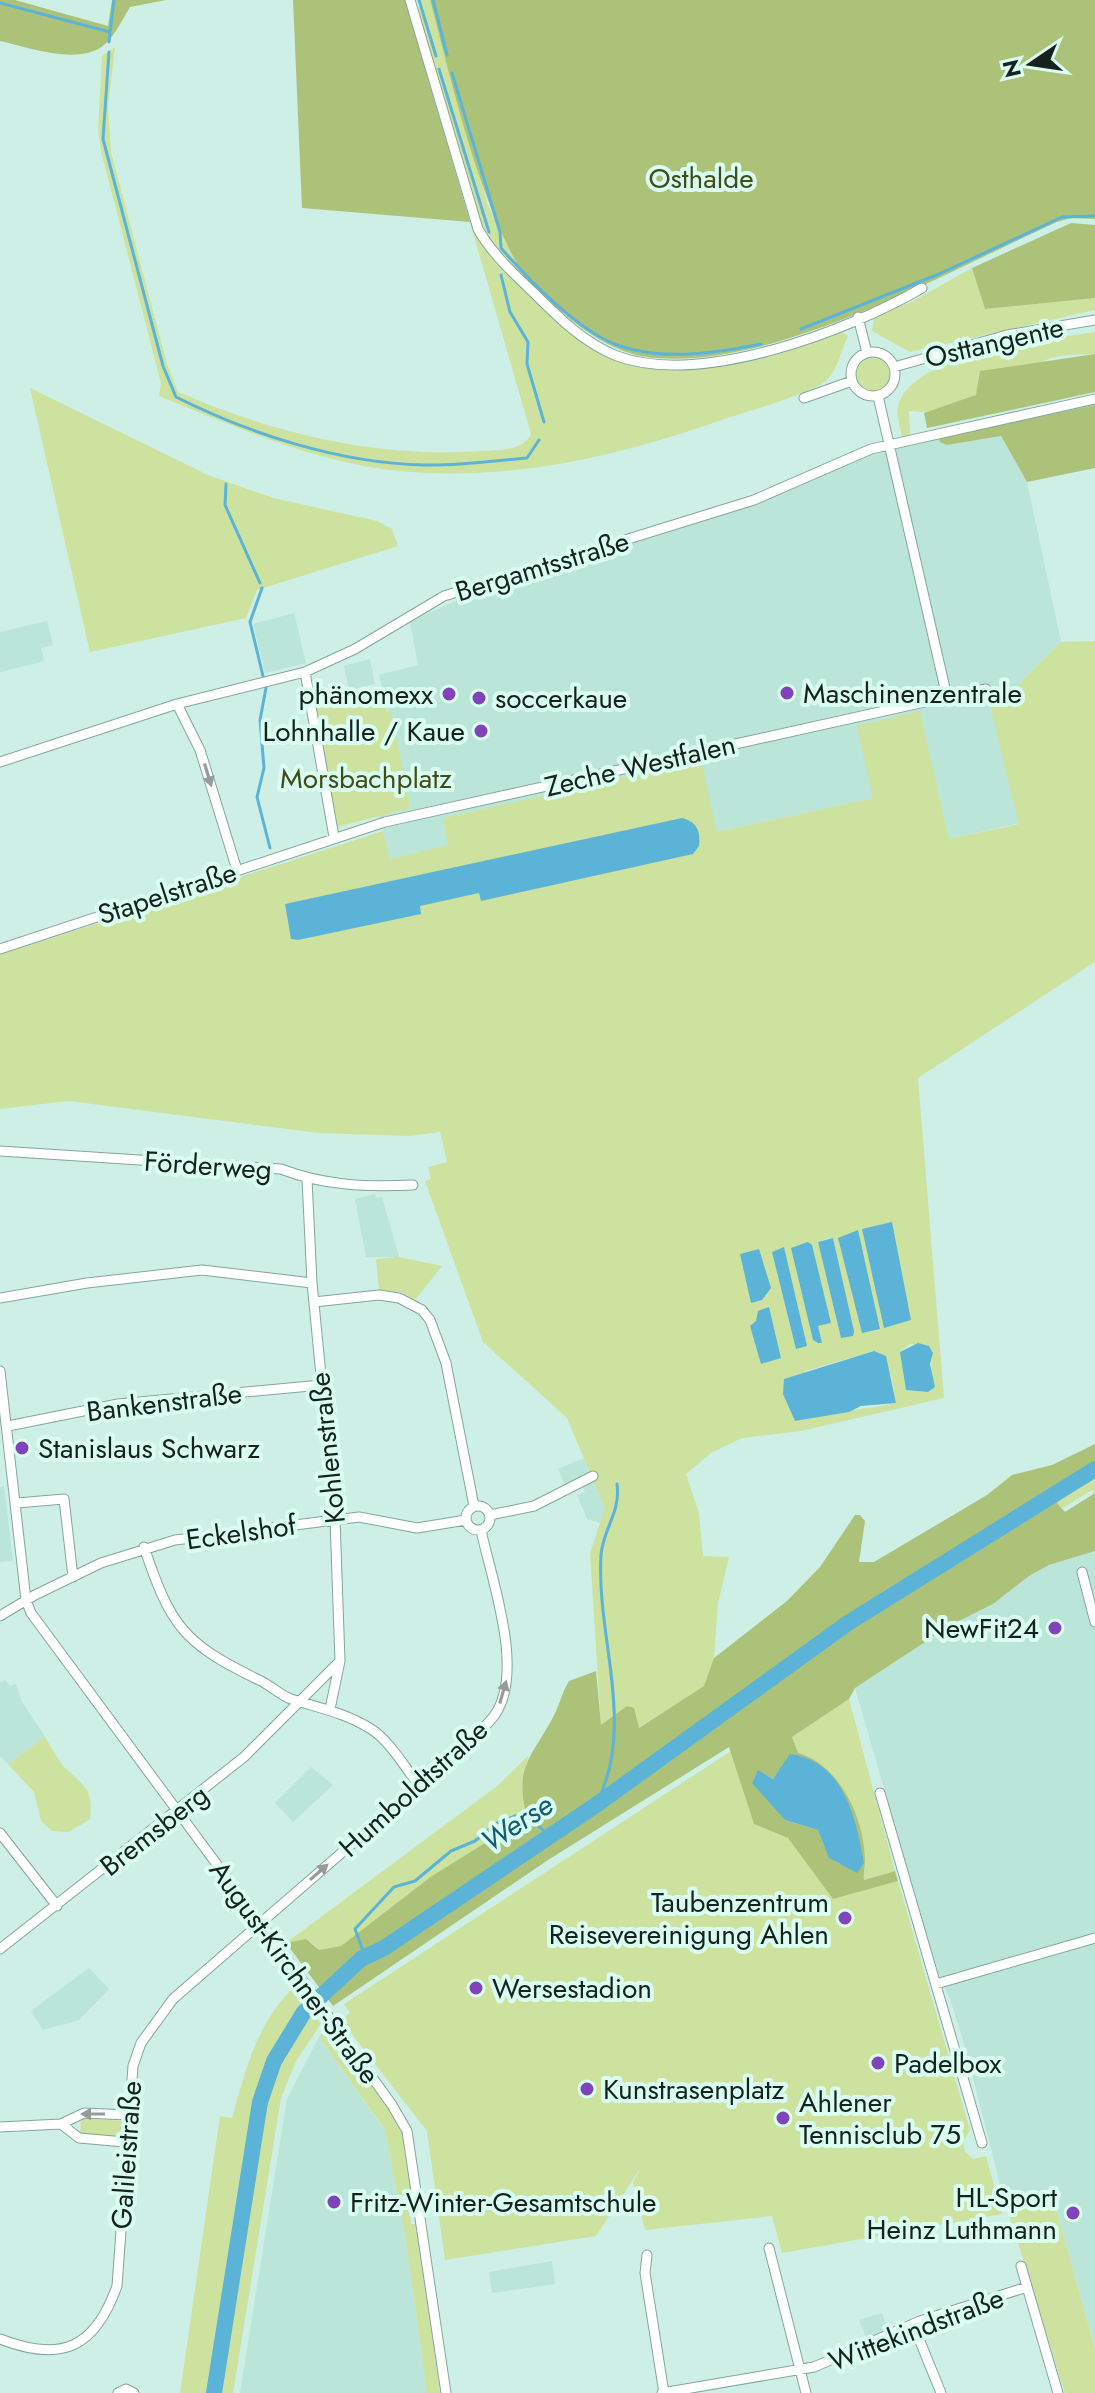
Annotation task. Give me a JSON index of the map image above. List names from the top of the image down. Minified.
{"streets":{"street":["Osttangente","Bergamtsstraße","Zeche Westfalen","Stapelstraße","Förderweg","Bankenstraße","Kohlenstraße","Eckelshof","Humboldtstraße","Bremsberg","August-Kirchner-Straße","Galileistraße","Wittekindstraße"]},"crossings":[["Zeche Westfalen","Stapelstraße"],["Förderweg","Kohlenstraße"],["Bankenstraße","Kohlenstraße"],["Kohlenstraße","Eckelshof"],["Eckelshof","Humboldtstraße"],["Eckelshof","August-Kirchner-Straße"],["Humboldtstraße","August-Kirchner-Straße"],["Humboldtstraße","Galileistraße"],["Bremsberg","August-Kirchner-Straße"],["August-Kirchner-Straße","Galileistraße"]],"one_way":["Humboldtstraße"],"water":["Werse"],"parks":["Osthalde","Morsbachplatz"],"places":["Maschinenzentrale","phänomexx","soccerkaue","Lohnhalle / Kaue","Stanislaus Schwarz","NewFit24","Taubenzentrum Reisevereinigung Ahlen","Wersestadion","Padelbox","Kunstrasenplatz","Ahlener Tennisclub 75","Fritz-Winter-Gesamtschule","HL-Sport Heinz Luthmann"],"north":"left"}
